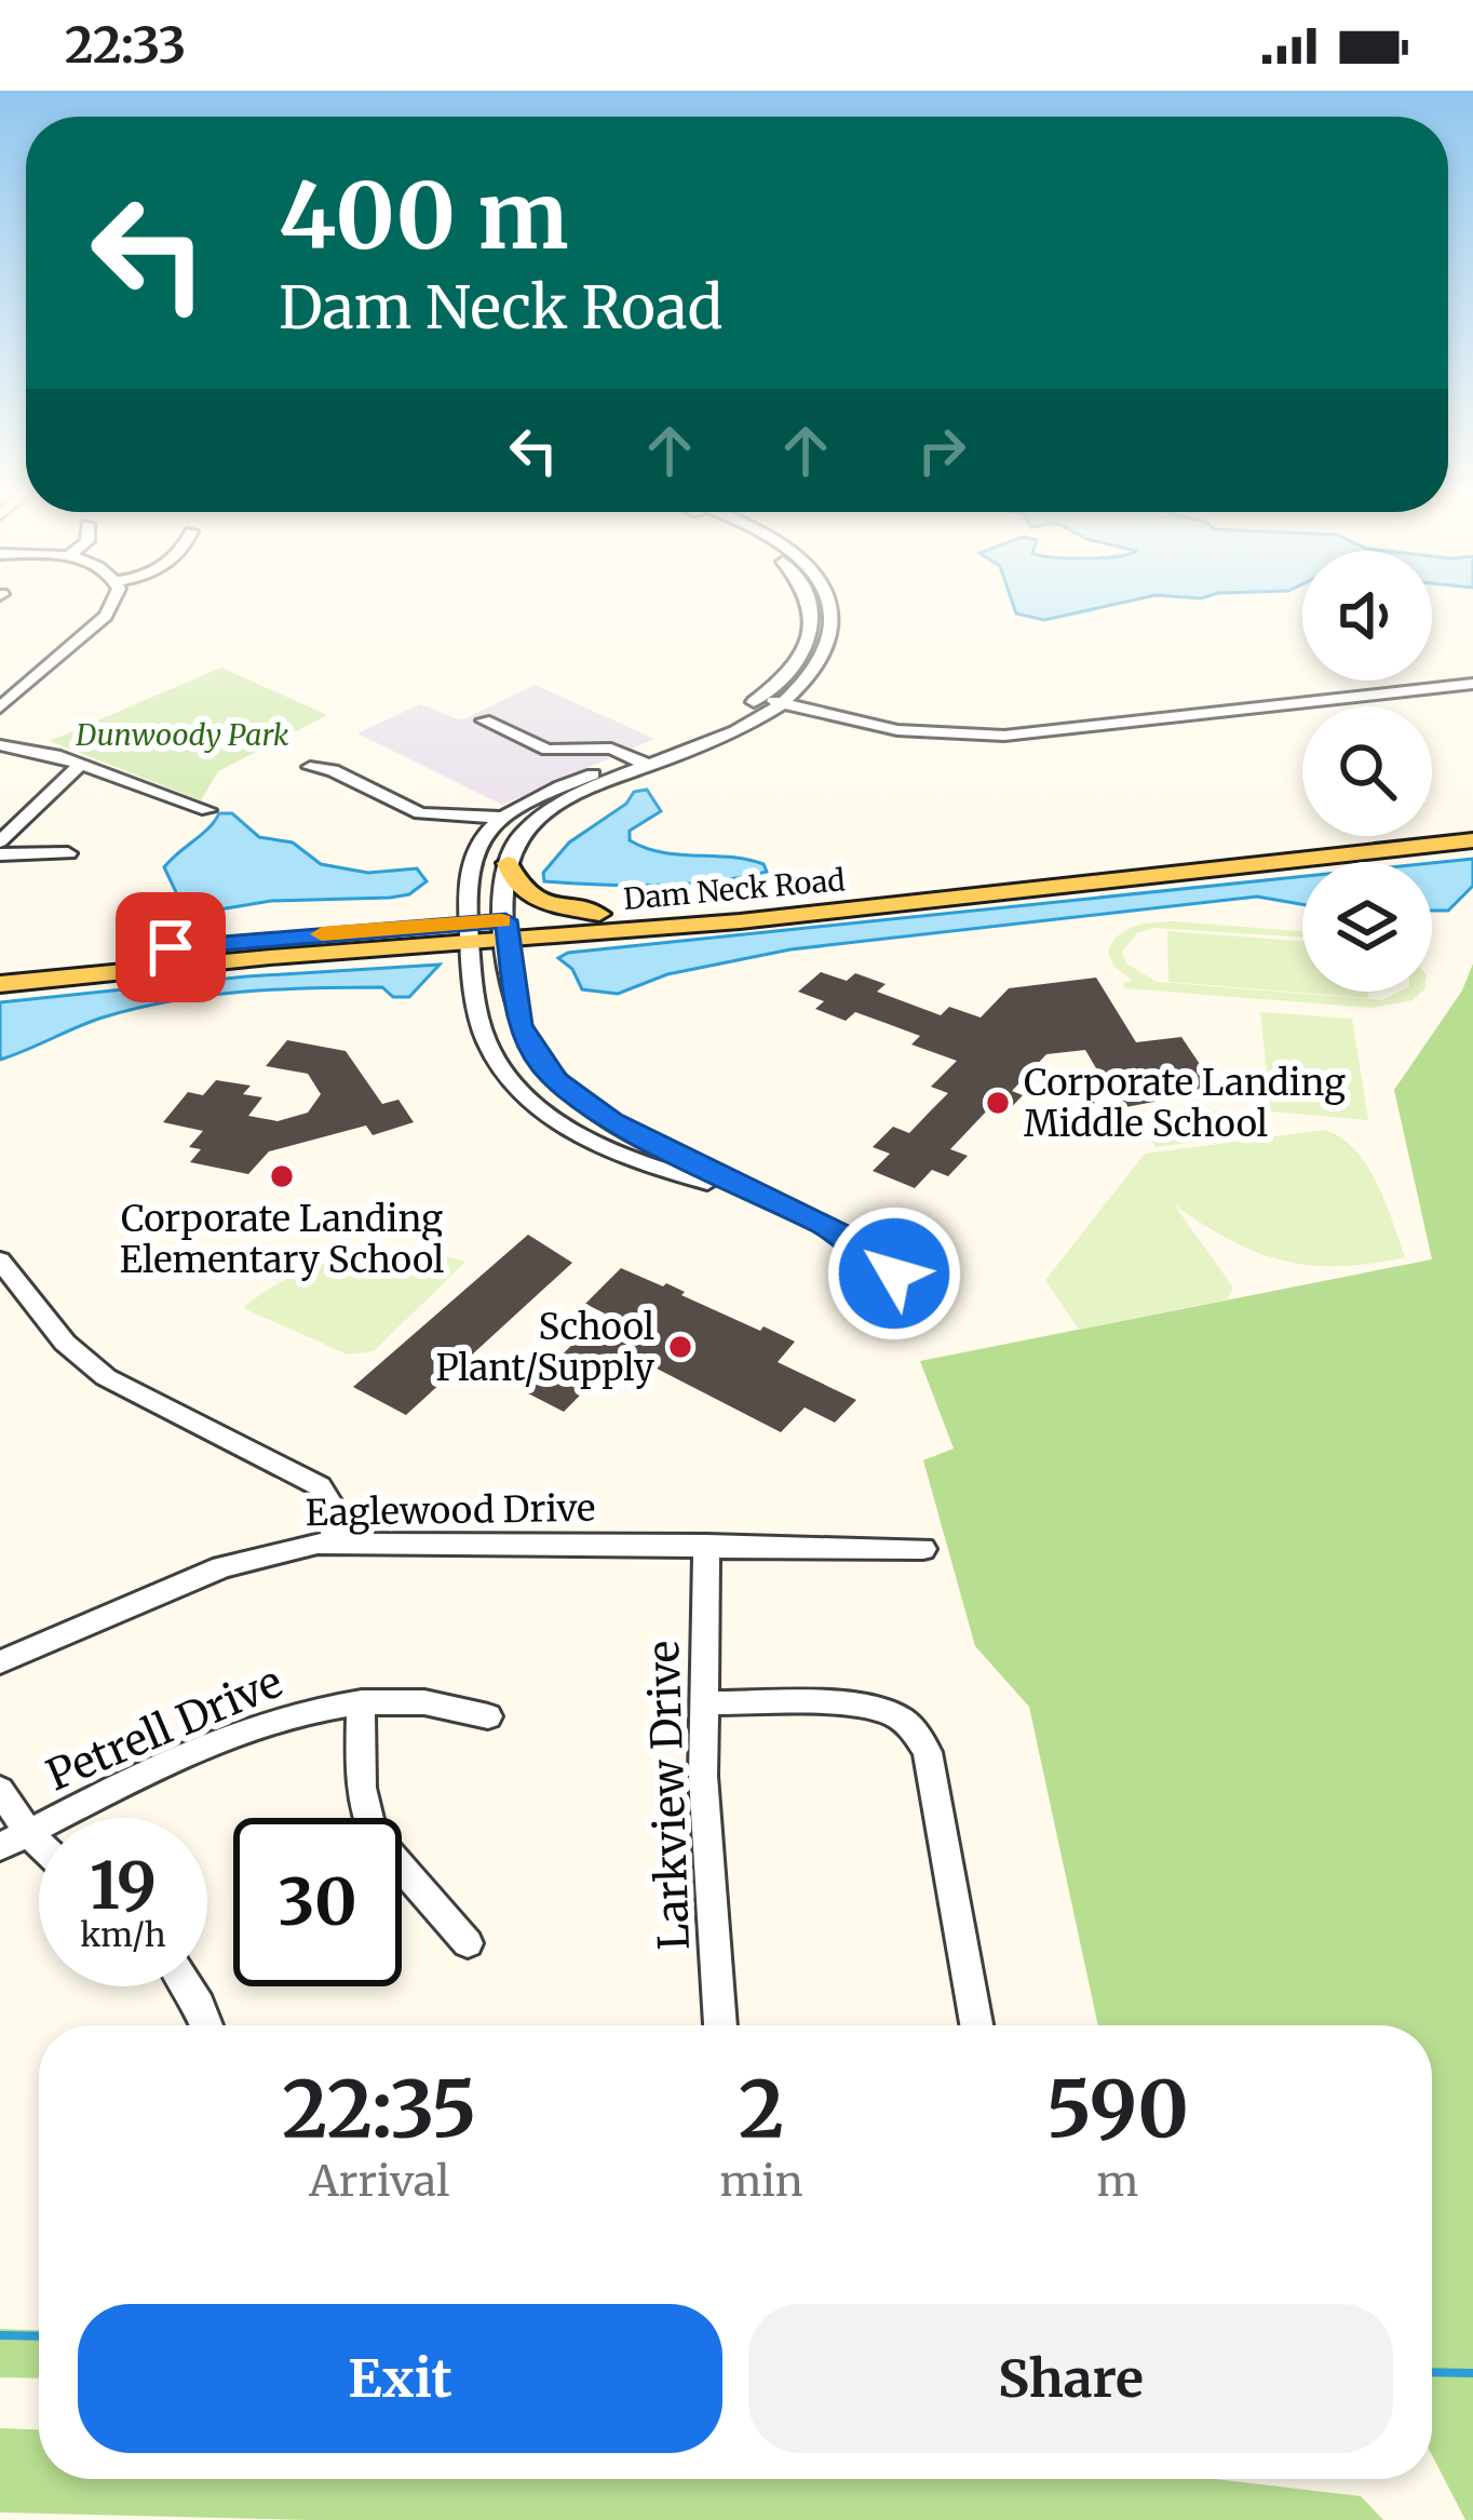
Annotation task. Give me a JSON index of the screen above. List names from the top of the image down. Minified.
{"streets":{"main road":["Dam Neck Road"],"street":["Eaglewood Drive","Petrell Drive","Larkview Drive"]},"crossings":[["Eaglewood Drive","Larkview Drive"]],"parks":["Dunwoody Park"],"places":["Corporate Landing Middle School","Corporate Landing Elementary School","School Plant/Supply"],"page":{"status":"22:33","turn":["400 m","Dam Neck Road"],"speed":"19 km/h","limit":"30","eta":["22:35","Arrival","2","min","590","m"],"buttons":["Exit","Share"]}}
